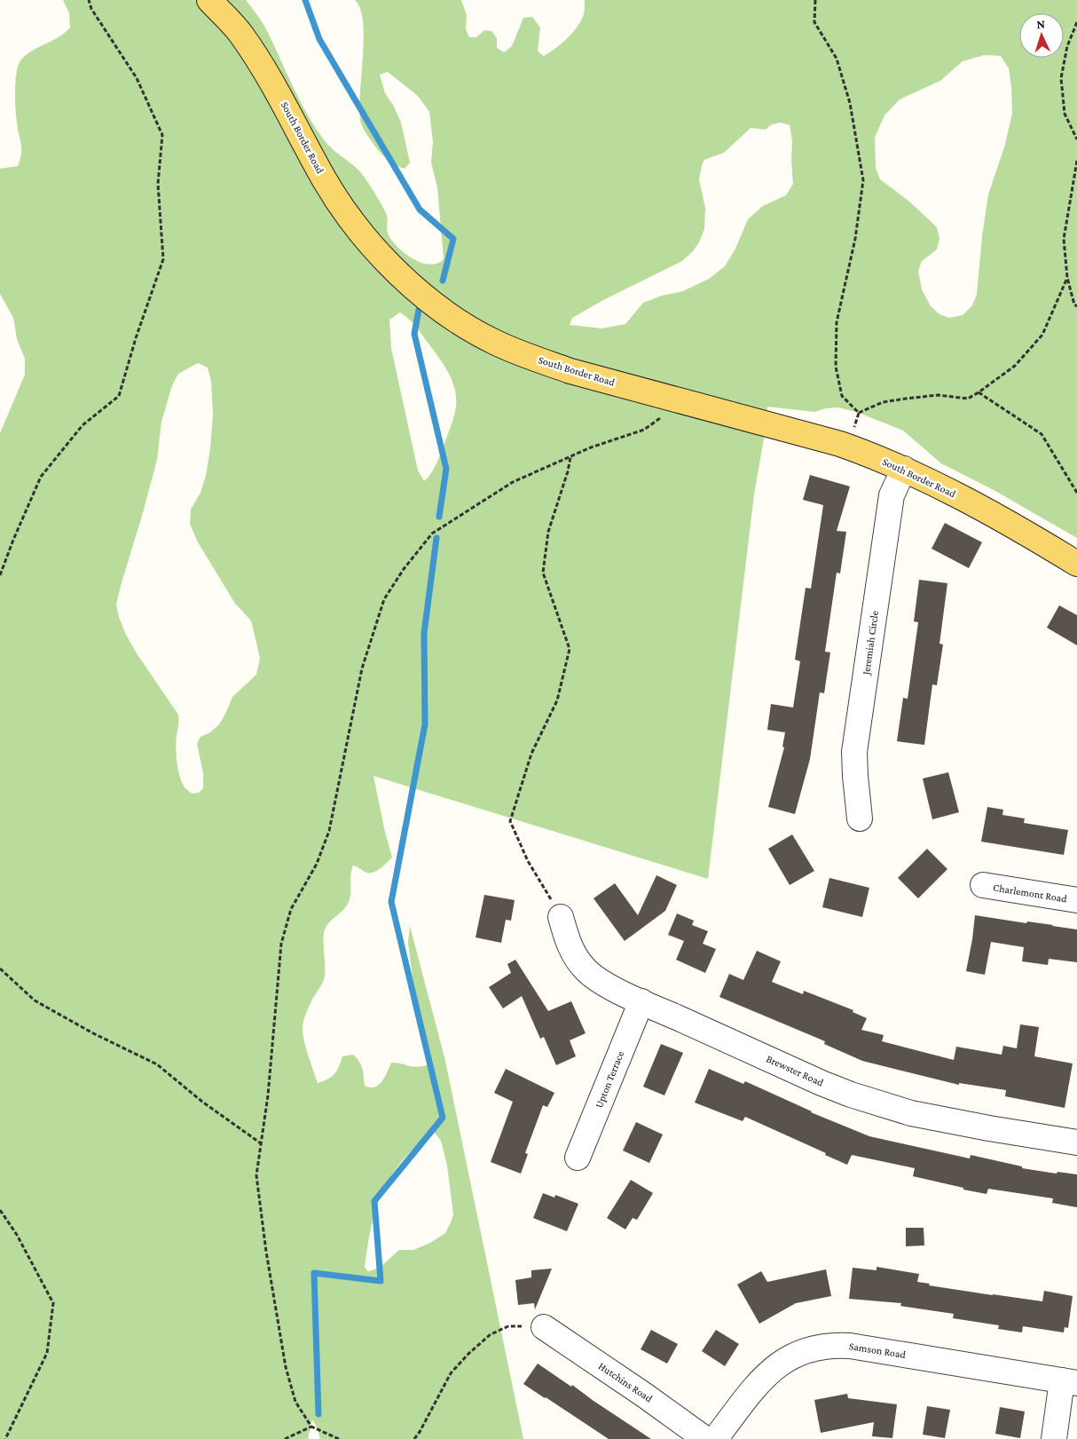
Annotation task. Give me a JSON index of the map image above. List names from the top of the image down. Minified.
{"streets":{"main road":["South Border Road"],"street":["Jeremiah Circle","Charlemont Road","Brewster Road","Upton Terrace","Samson Road","Hutchins Road"]},"crossings":[["South Border Road","Jeremiah Circle"],["Brewster Road","Upton Terrace"]],"north":"top"}
